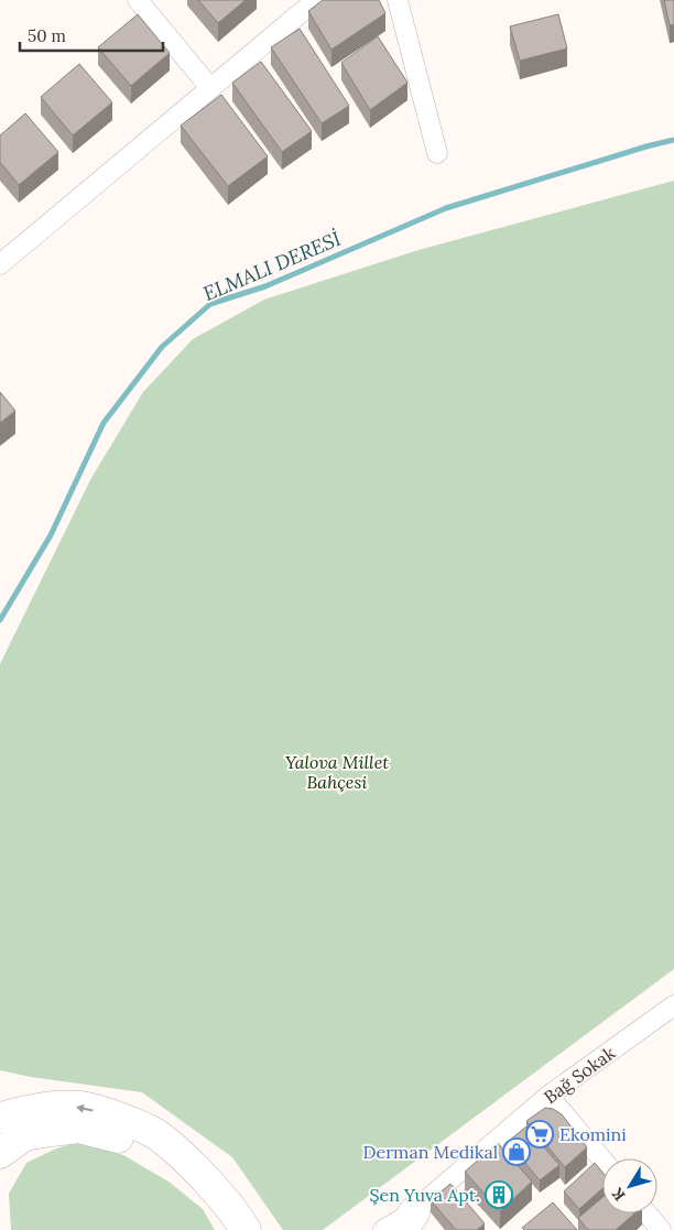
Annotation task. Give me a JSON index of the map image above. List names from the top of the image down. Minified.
{"streets":{"street":["Bağ Sokak"]},"water":["ELMALI DERESİ"],"parks":["Yalova Millet Bahçesi"],"places":{"supermarket":["Ekomini"],"shop":["Derman Medikal"],"building":["Şen Yuva Apt."]},"scale_bar":"50 m","north":"bottom left"}
